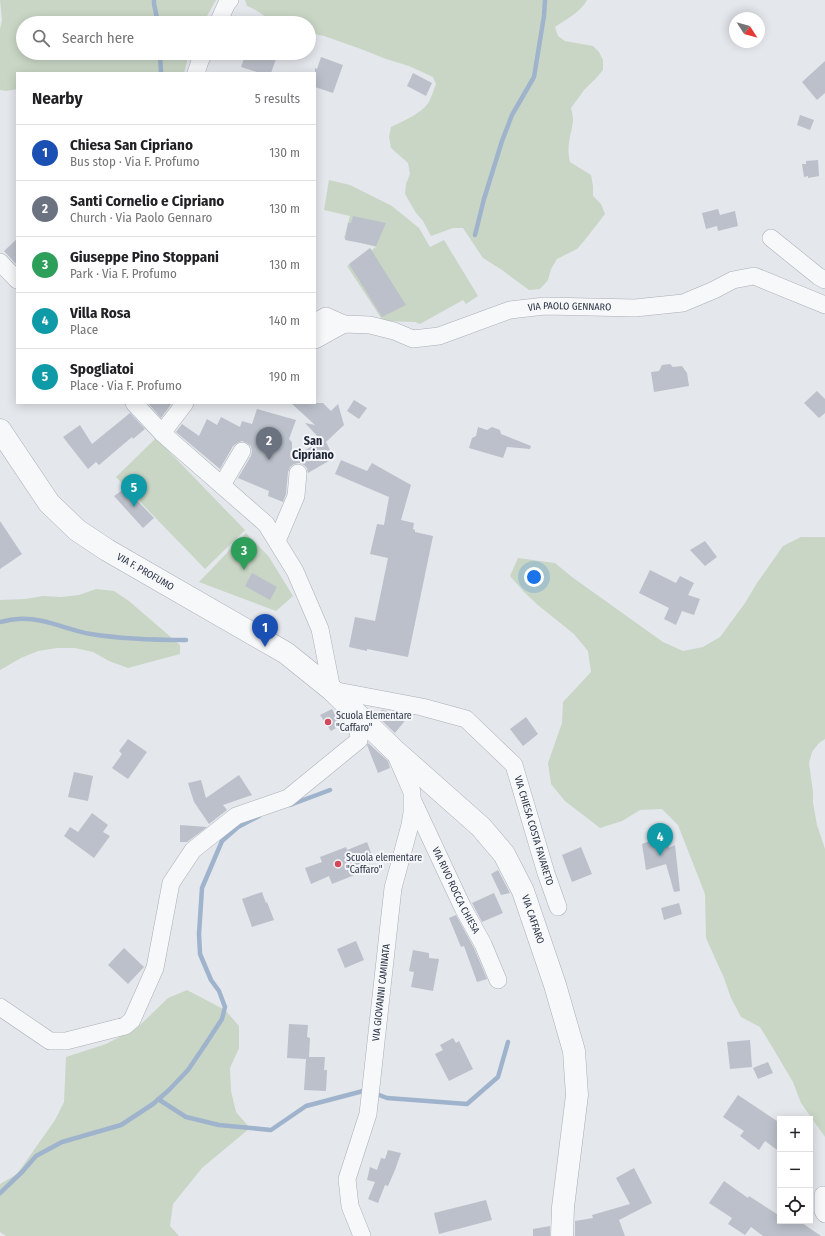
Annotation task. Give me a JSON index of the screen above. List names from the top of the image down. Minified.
{"streets":{"street":["VIA PAOLO GENNARO","VIA F. PROFUMO","VIA CHIESA COSTA FAVARETO","VIA RIVO ROCCA CHIESA","VIA CAFFARO","VIA GIOVANNI CAMINATA"]},"crossings":[["VIA F. PROFUMO","VIA CHIESA COSTA FAVARETO"],["VIA F. PROFUMO","VIA CAFFARO"],["VIA CHIESA COSTA FAVARETO","VIA CAFFARO"],["VIA RIVO ROCCA CHIESA","VIA GIOVANNI CAMINATA"],["VIA CAFFARO","VIA GIOVANNI CAMINATA"]],"districts":["San Cipriano"],"places":["Scuola Elementare \"Caffaro\"","Scuola elementare \"Caffaro\""],"north":"bottom right","page":{"search":"Search here","heading":["Nearby","5 results"],"list":[{"mark":"1","name":"Chiesa San Cipriano","note":"Bus stop · Via F. Profumo","value":"130 m"},{"mark":"2","name":"Santi Cornelio e Cipriano","note":"Church · Via Paolo Gennaro","value":"130 m"},{"mark":"3","name":"Giuseppe Pino Stoppani","note":"Park · Via F. Profumo","value":"130 m"},{"mark":"4","name":"Villa Rosa","note":"Place","value":"140 m"},{"mark":"5","name":"Spogliatoi","note":"Place · Via F. Profumo","value":"190 m"}],"pins":["2","5","3","1","4"],"map_buttons":["+","−"]}}
